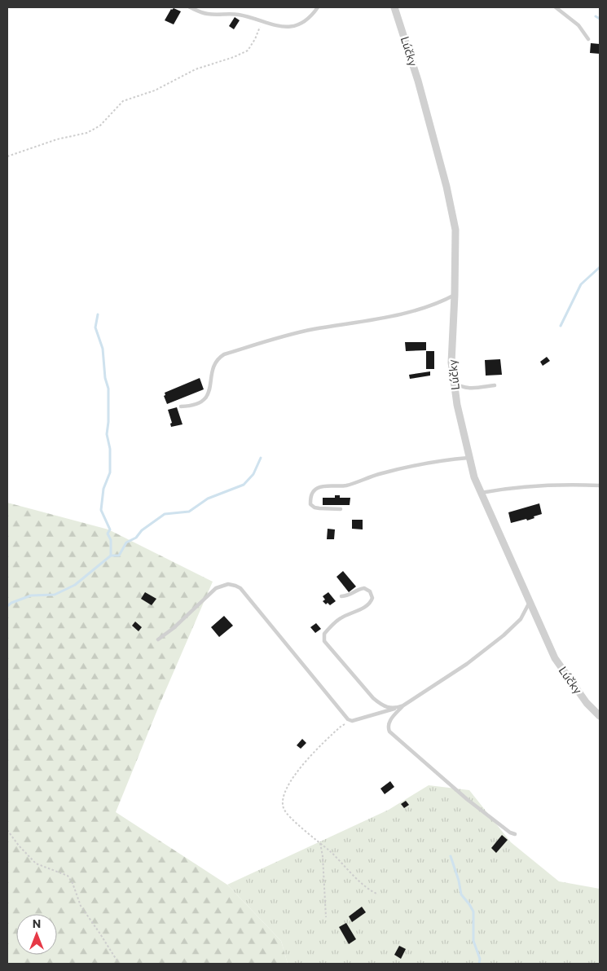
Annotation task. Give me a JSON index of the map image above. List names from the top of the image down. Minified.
{"streets":{"street":["Lúčky"]},"north":"top"}
